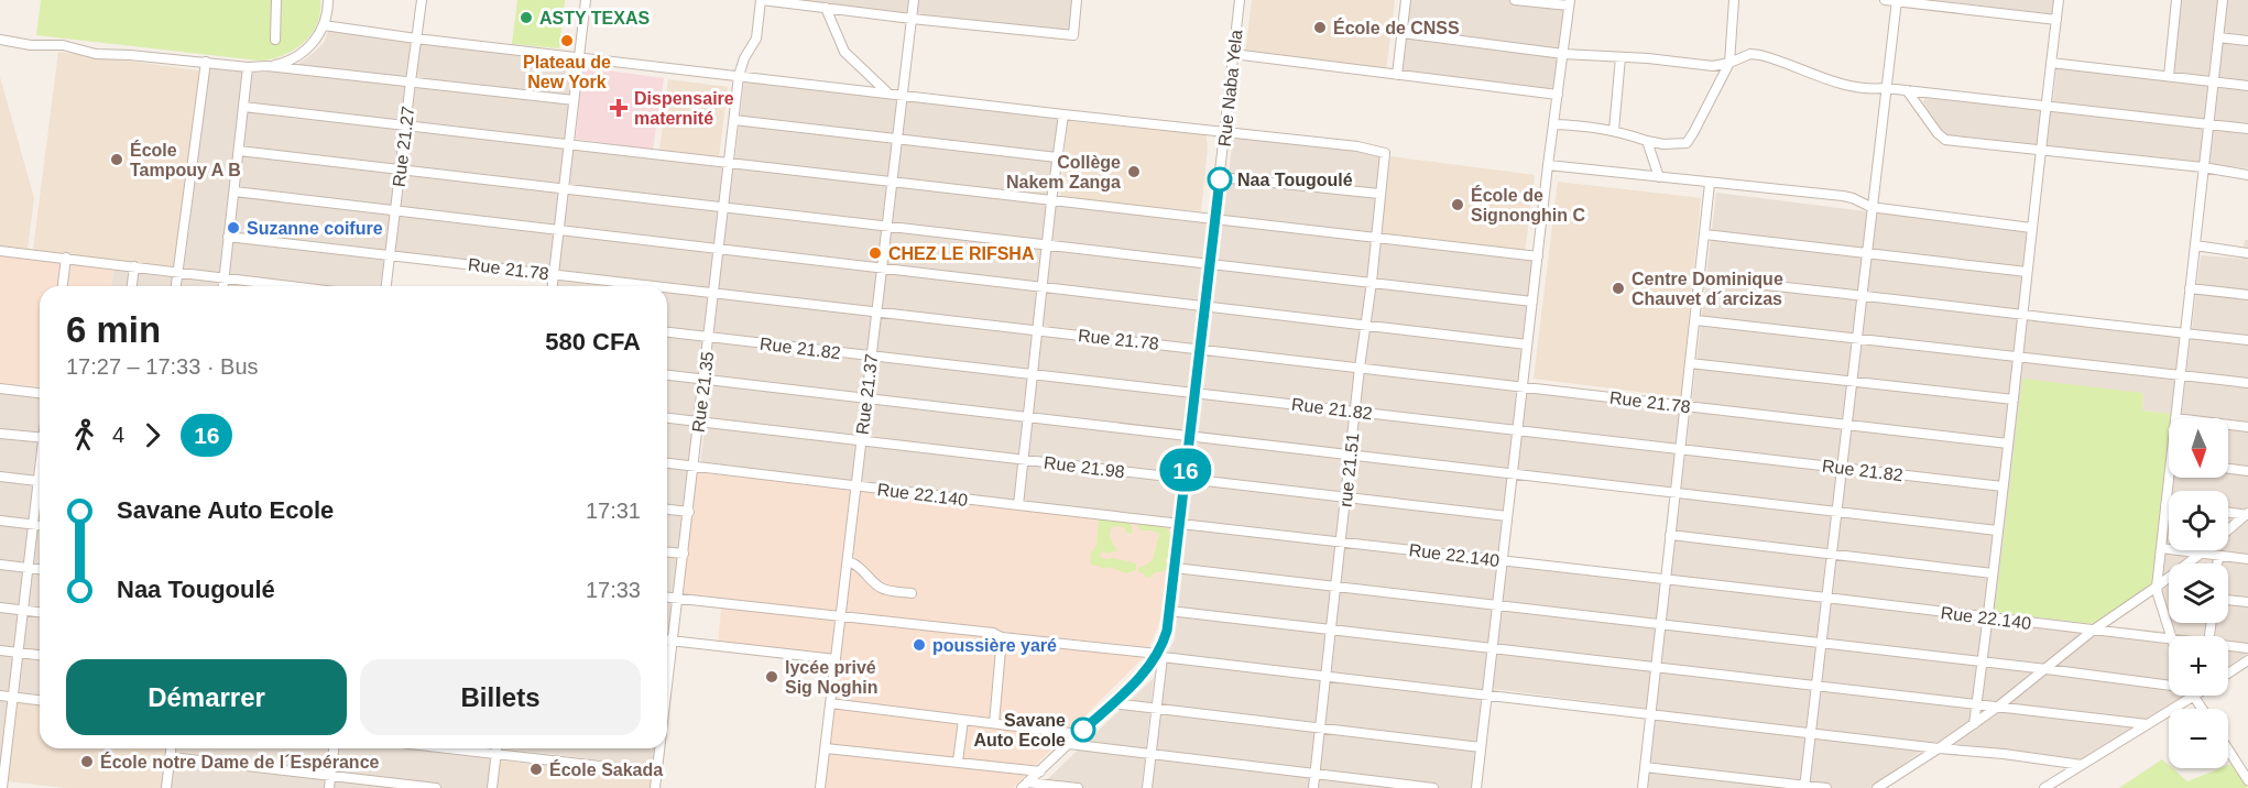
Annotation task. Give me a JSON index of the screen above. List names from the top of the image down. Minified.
{"streets":{"street":["Rue Naba Yela","Rue 21.27","Rue 21.78","Rue 21.82","Rue 21.35","Rue 21.37","Rue 21.98","rue 21.51","Rue 22.140"]},"crossings":[["Rue Naba Yela","Rue 21.78"],["Rue Naba Yela","Rue 21.82"],["Rue Naba Yela","Rue 21.98"],["Rue Naba Yela","rue 21.51"],["Rue Naba Yela","Rue 22.140"],["Rue 21.27","Rue 21.78"],["Rue 21.78","Rue 21.35"],["Rue 21.78","Rue 21.37"],["Rue 21.78","rue 21.51"],["Rue 21.82","Rue 21.35"],["Rue 21.82","Rue 21.37"],["Rue 21.82","rue 21.51"],["Rue 21.35","Rue 21.98"],["Rue 21.35","Rue 22.140"],["Rue 21.37","Rue 21.98"],["Rue 21.37","Rue 22.140"],["Rue 21.98","rue 21.51"],["rue 21.51","Rue 22.140"]],"places":{"other":["ASTY TEXAS","École de CNSS","Plateau de New York","École Tampouy A B","Collège Nakem Zanga","Naa Tougoulé","École de Signonghin C","Suzanne coifure","CHEZ LE RIFSHA","Centre Dominique Chauvet d´arcizas","poussière yaré","lycée privé Sig Noghin","Savane Auto Ecole","École notre Dame de l´Espérance","École Sakada"],"health":["Dispensaire maternité"]},"lines":["bus line 16"],"north":"bottom","page":{"on_map":"16","heading":["6 min","17:27 – 17:33 · Bus","580 CFA"],"legs":["4","16"],"map_buttons":["+","−"],"list":[{"name":"Savane Auto Ecole","value":"17:31"},{"name":"Naa Tougoulé","value":"17:33"}],"buttons":["Démarrer","Billets"]}}
